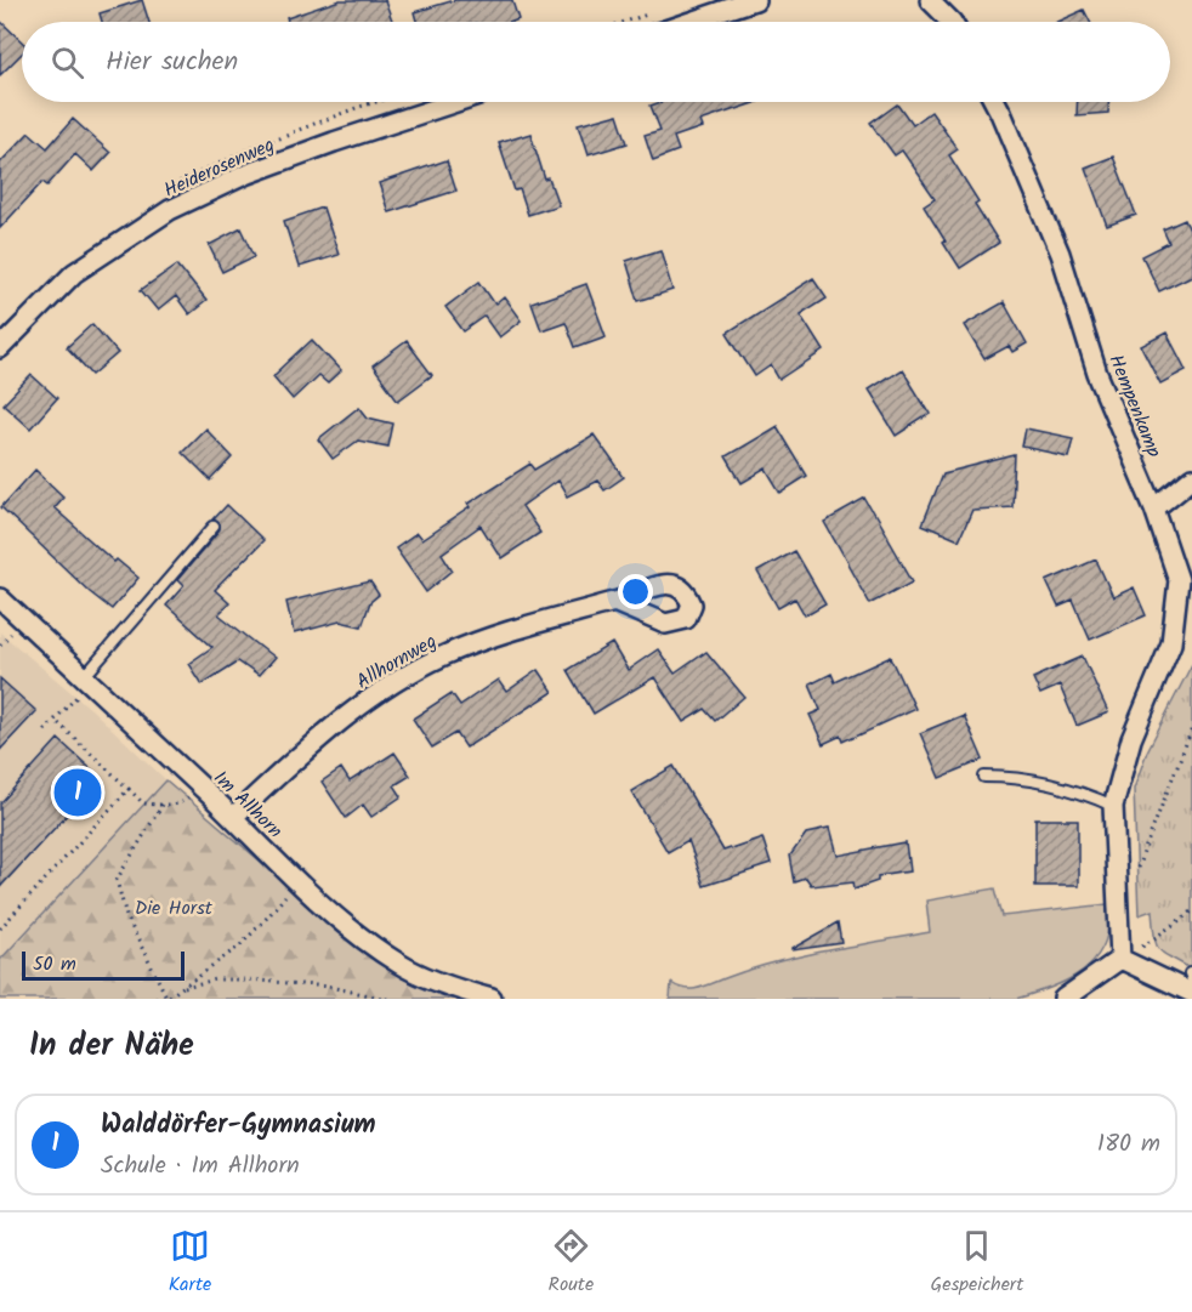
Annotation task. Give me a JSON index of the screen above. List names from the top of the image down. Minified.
{"streets":{"street":["Heiderosenweg","Hempenkamp","Allhornweg","Im Allhorn"]},"crossings":[["Allhornweg","Im Allhorn"]],"parks":["Die Horst"],"scale_bar":"50 m","page":{"search":"Hier suchen","pins":"1","scale":"50 m","heading":"In der Nähe","list":[{"mark":"1","name":"Walddörfer-Gymnasium","note":"Schule · Im Allhorn","value":"180 m"}],"nav":["Karte","Route","Gespeichert"]}}
